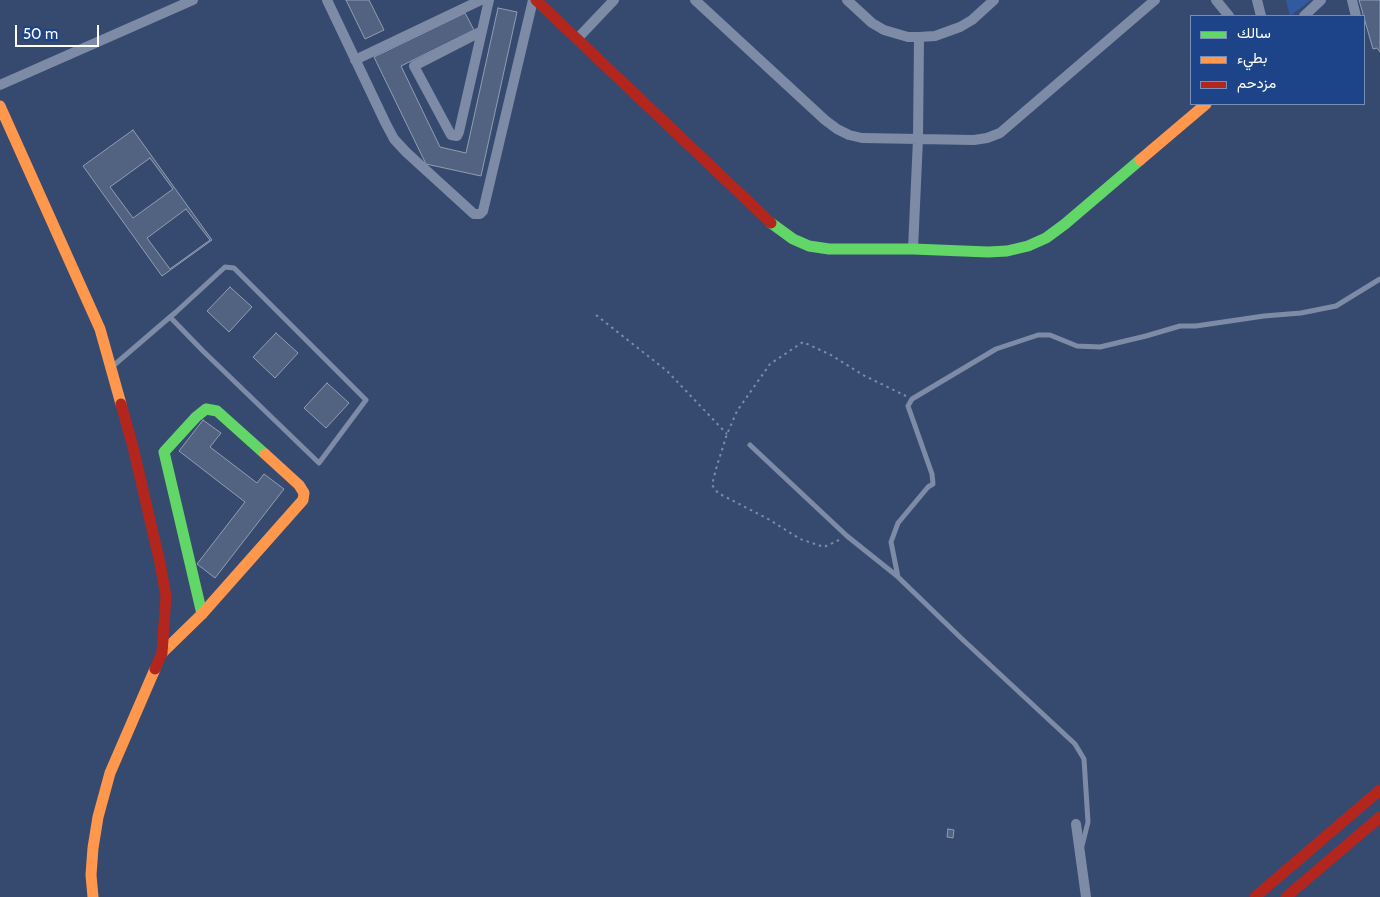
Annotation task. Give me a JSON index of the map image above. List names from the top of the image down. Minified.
{"legend":["سالك","بطيء","مزدحم"],"scale_bar":"50 m"}
